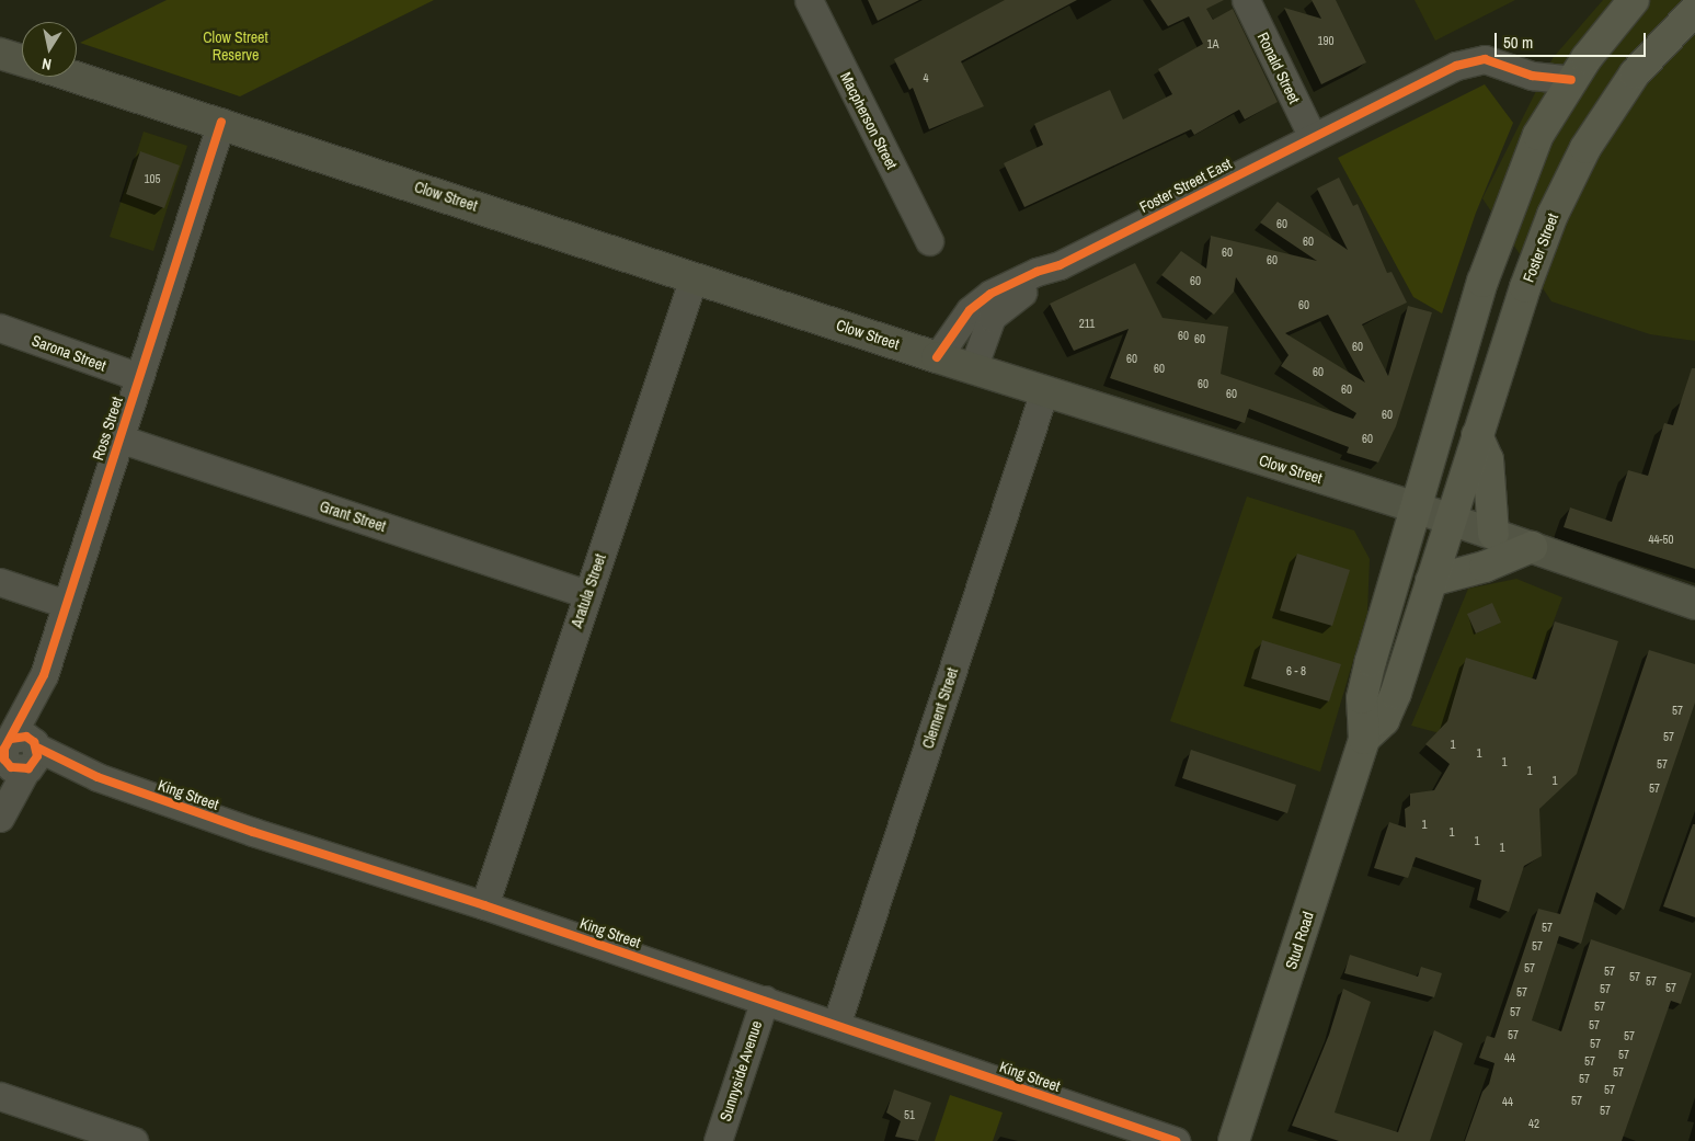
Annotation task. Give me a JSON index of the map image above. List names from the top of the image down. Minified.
{"streets":{"highway":["Foster Street","Stud Road"],"main road":["Clow Street"],"street":["Ronald Street","Macpherson Street","Foster Street East","Sarona Street","Ross Street","Grant Street","Aratula Street","Clement Street","King Street","Sunnyside Avenue"]},"crossings":[["Ronald Street","Foster Street East"],["Foster Street East","Clow Street"],["Clow Street","Foster Street"],["Clow Street","Ross Street"],["Clow Street","Aratula Street"],["Clow Street","Clement Street"],["Clow Street","Stud Road"],["Foster Street","Stud Road"],["Sarona Street","Ross Street"],["Ross Street","Grant Street"],["Ross Street","King Street"],["Grant Street","Aratula Street"],["Aratula Street","King Street"],["Clement Street","King Street"],["King Street","Sunnyside Avenue"]],"parks":["Clow Street Reserve"],"house_numbers":["190","1A","4","105","60","60","60","60","60","60","211","60","60","60","60","60","60","60","60","60","60","60","44-50","6 - 8","57","57","1","1","1","57","1","1","57","1","1","1","1","57","57","57","57","57","57","57","57","57","57","57","57","57","57","57","57","44","57","57","57","57","57","44","57","51","42"],"scale_bar":"50 m","north":"bottom"}
